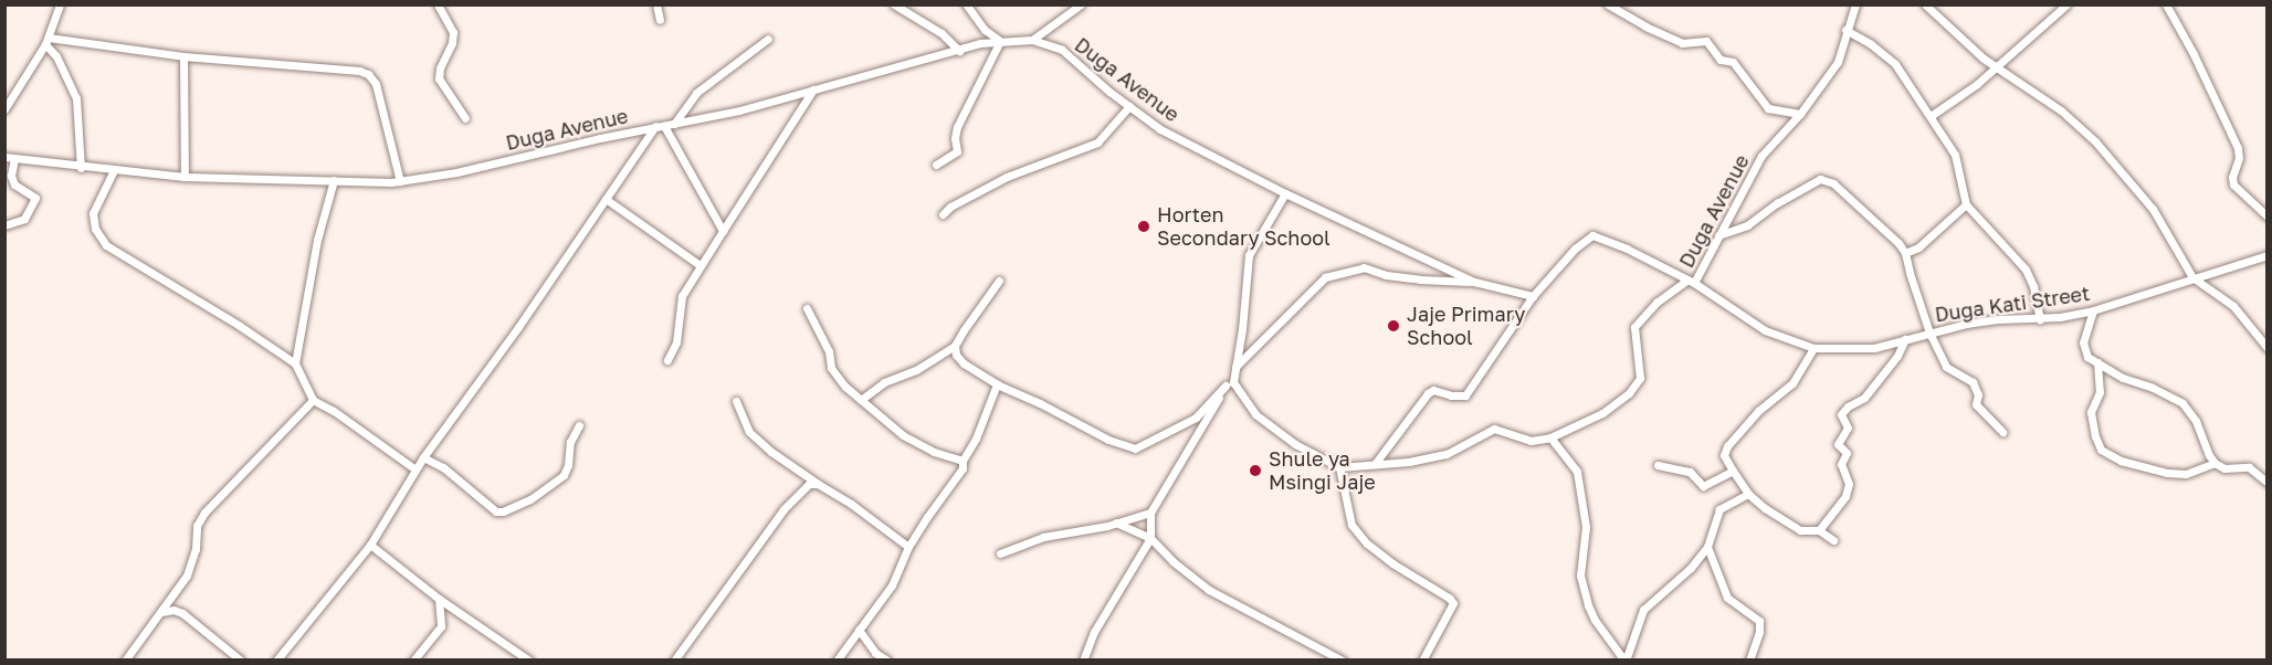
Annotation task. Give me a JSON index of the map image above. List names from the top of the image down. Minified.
{"streets":{"street":["Duga Avenue","Duga Kati Street"]},"crossings":[["Duga Avenue","Duga Kati Street"]],"places":["Horten Secondary School","Jaje Primary School","Shule ya Msingi Jaje"]}
